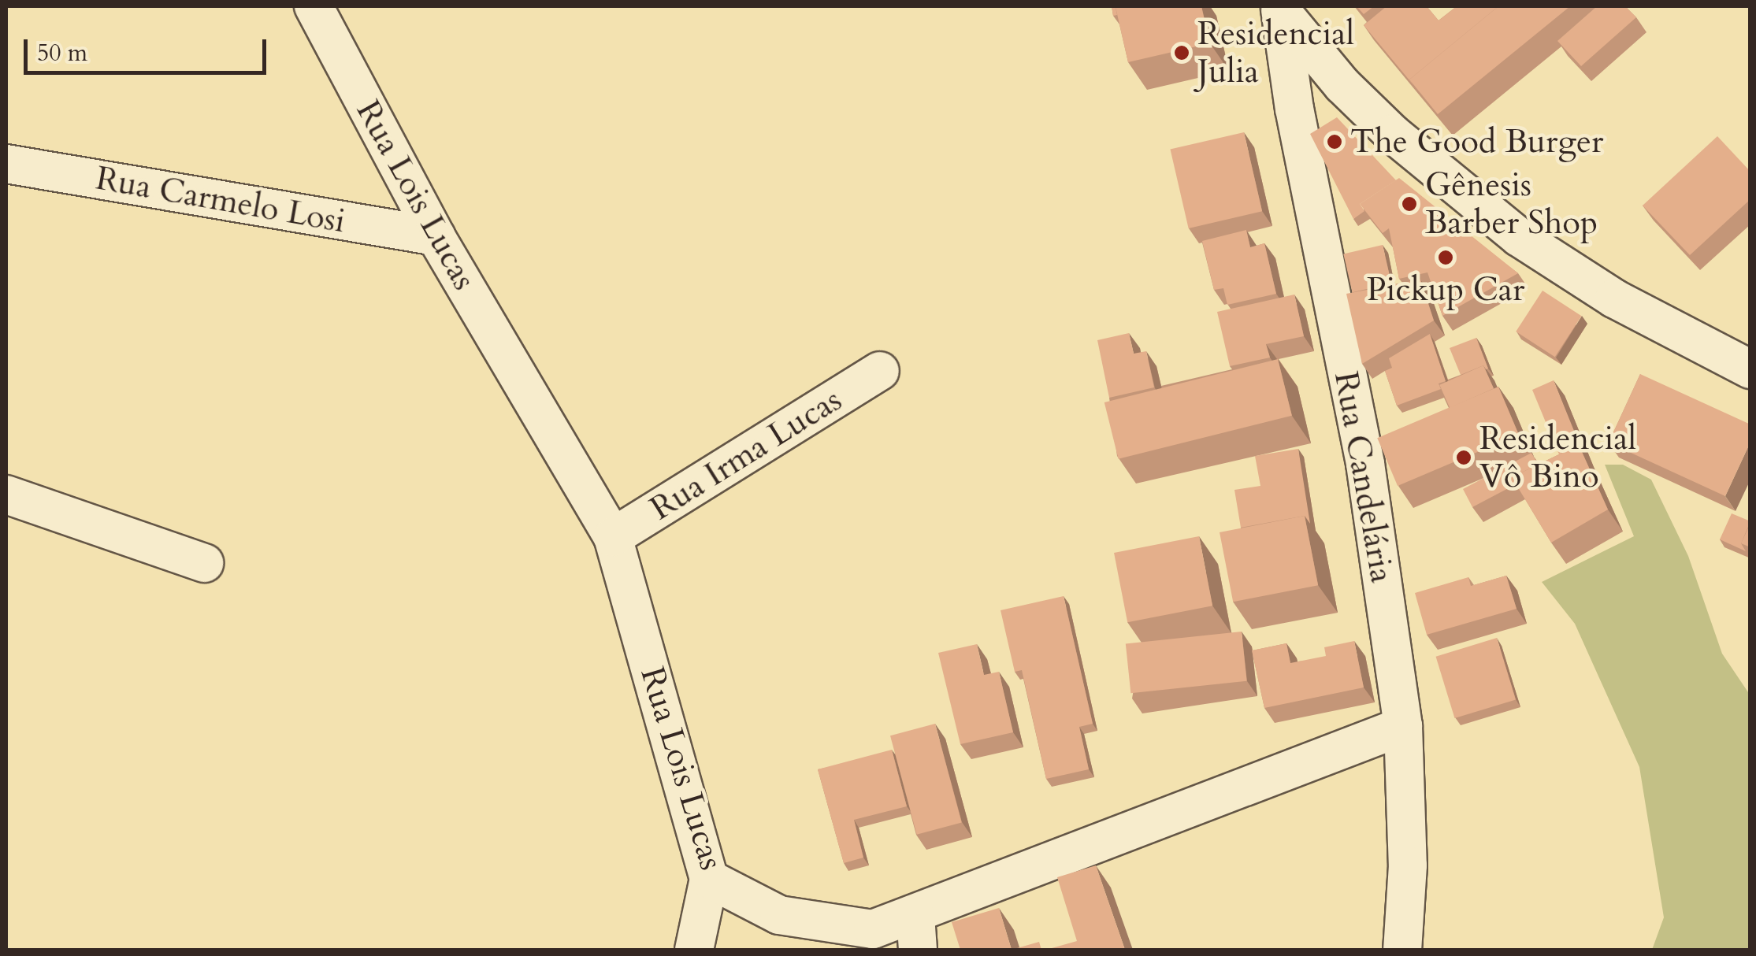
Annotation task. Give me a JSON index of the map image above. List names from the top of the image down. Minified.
{"streets":{"street":["Rua Lois Lucas","Rua Carmelo Losi","Rua Irma Lucas","Rua Candelária"]},"crossings":[["Rua Lois Lucas","Rua Carmelo Losi"],["Rua Lois Lucas","Rua Irma Lucas"],["Rua Lois Lucas","Rua Candelária"]],"places":["Residencial Julia","The Good Burger","Gênesis Barber Shop","Pickup Car","Residencial Vô Bino"],"scale_bar":"50 m"}
